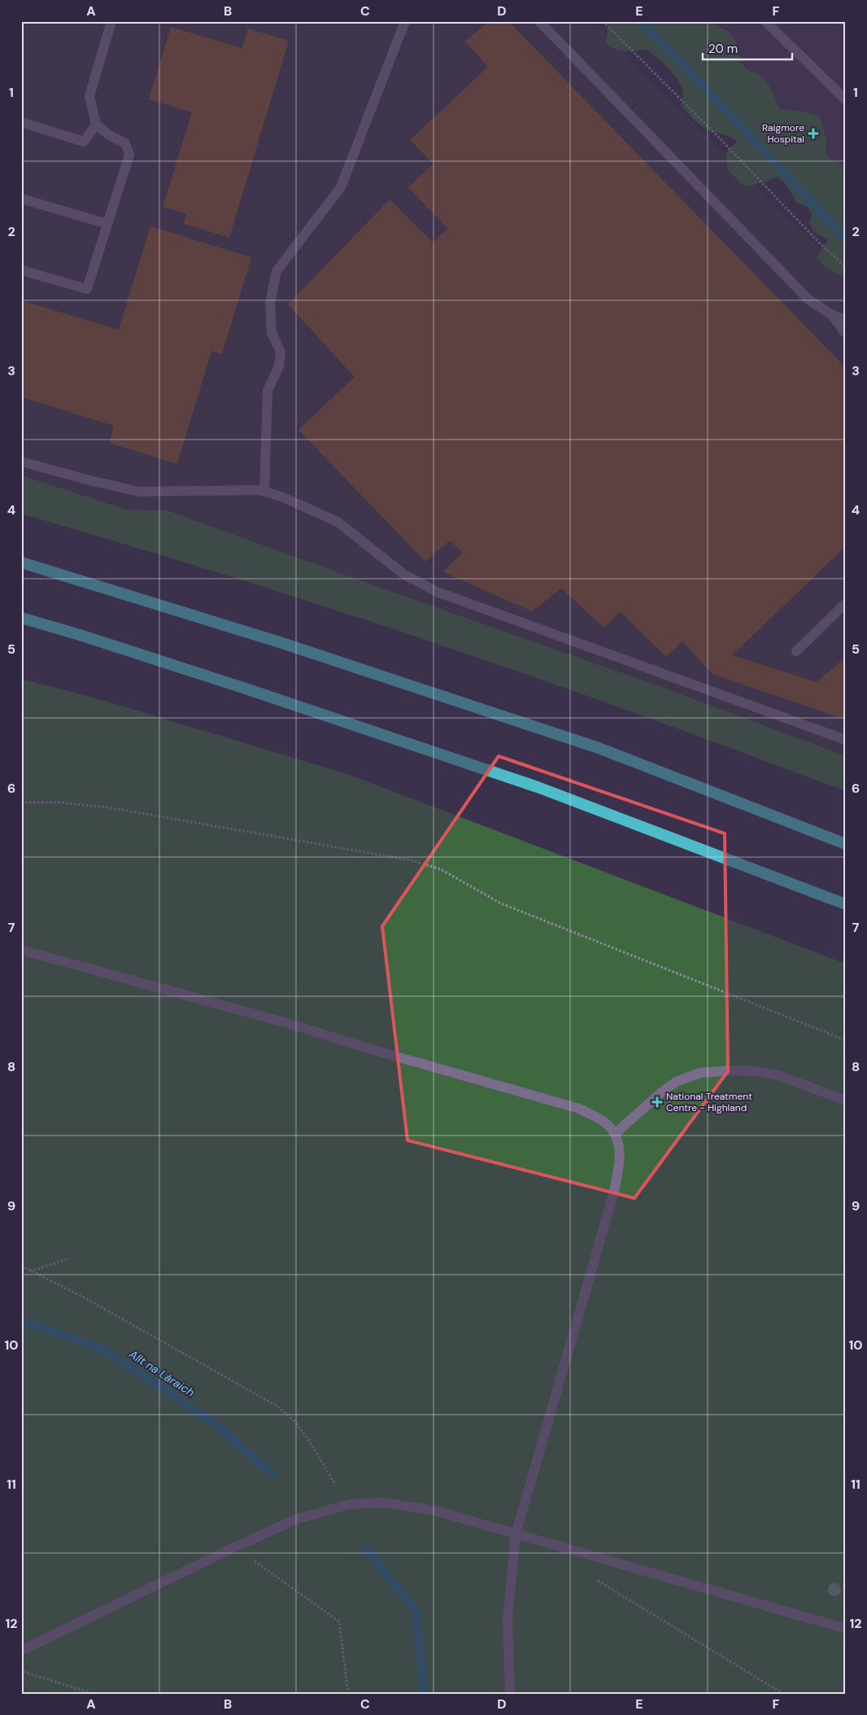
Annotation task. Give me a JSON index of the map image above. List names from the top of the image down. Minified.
{"water":["Allt na Làraich"],"places":{"health":["Raigmore Hospital","National Treatment Centre - Highland"]},"scale_bar":"20 m","grid":{"columns":["A","B","C","D","E","F"],"rows":["1","2","3","4","5","6","7","8","9","10","11","12"]}}
